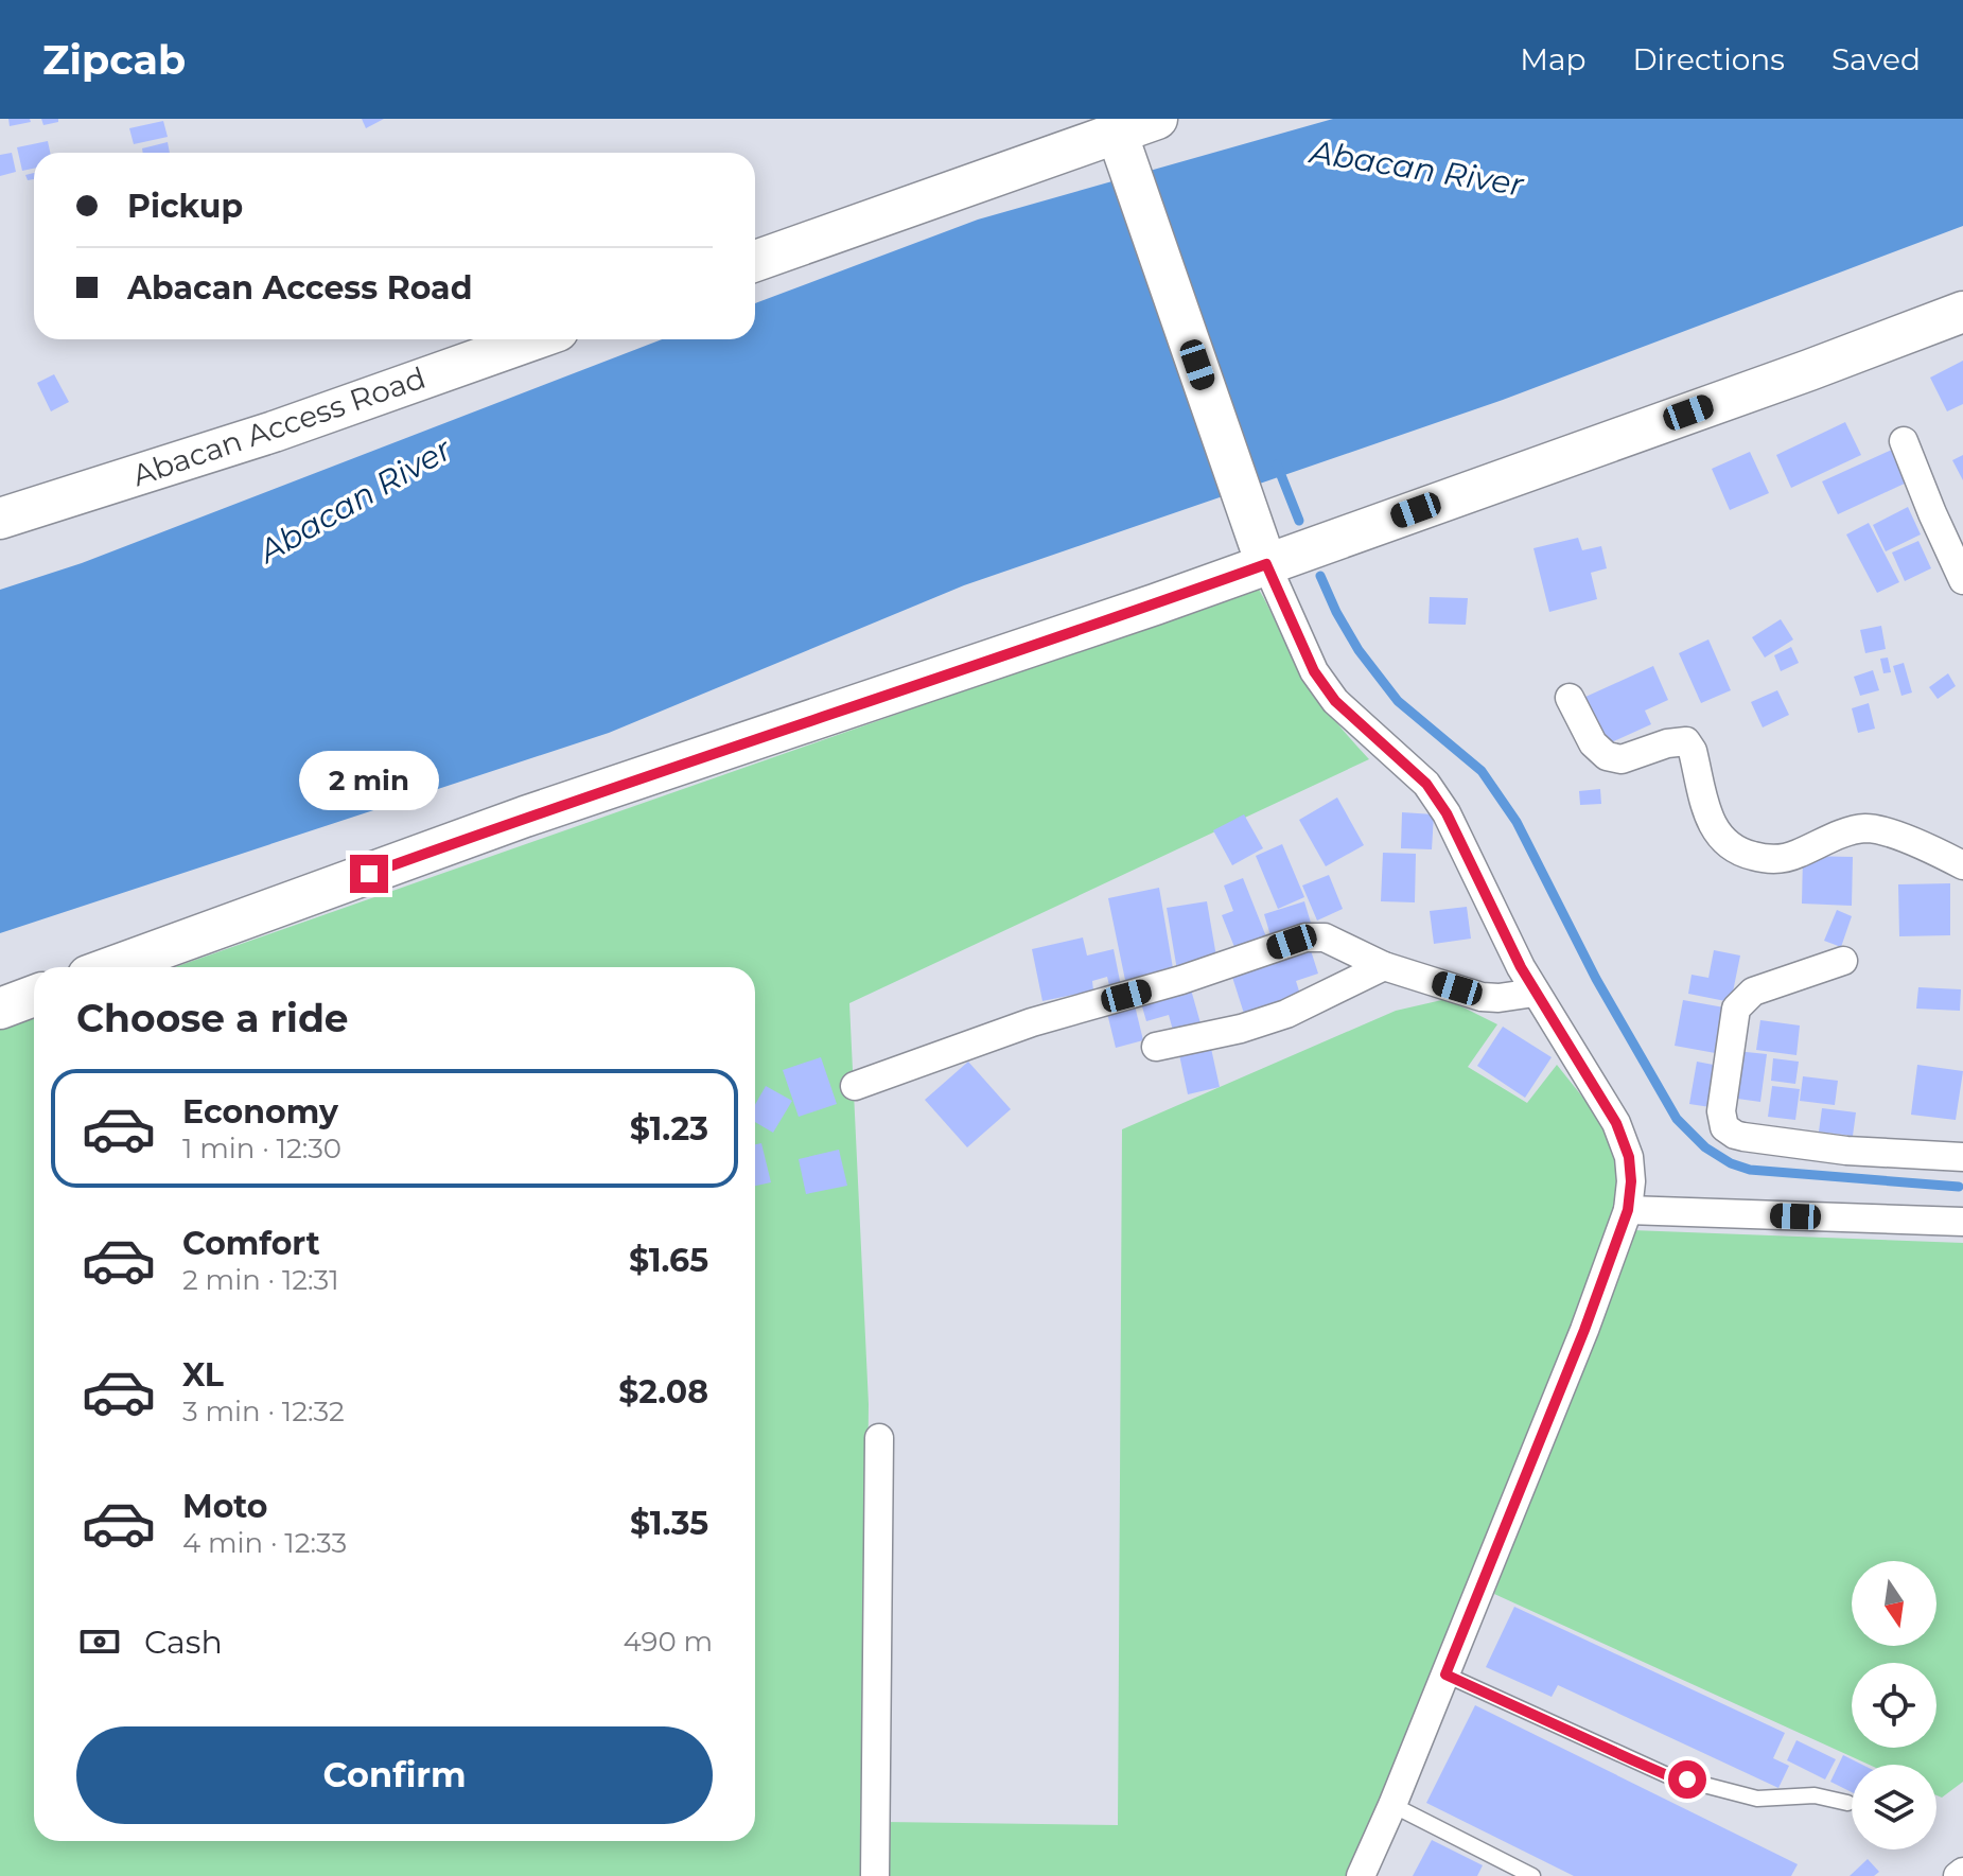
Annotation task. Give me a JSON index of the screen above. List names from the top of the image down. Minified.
{"streets":{"street":["Abacan Access Road"]},"water":["Abacan River"],"north":"bottom","page":{"header":"Zipcab","nav":["Map","Directions","Saved"],"banner":["Pickup","Abacan Access Road"],"bubble":"2 min","heading":"Choose a ride","list":[{"name":"Economy","note":"1 min · 12:30","value":"$1.23"},{"name":"Comfort","note":"2 min · 12:31","value":"$1.65"},{"name":"XL","note":"3 min · 12:32","value":"$2.08"},{"name":"Moto","note":"4 min · 12:33","value":"$1.35"}],"pay":["Cash","490 m"],"buttons":"Confirm"}}
